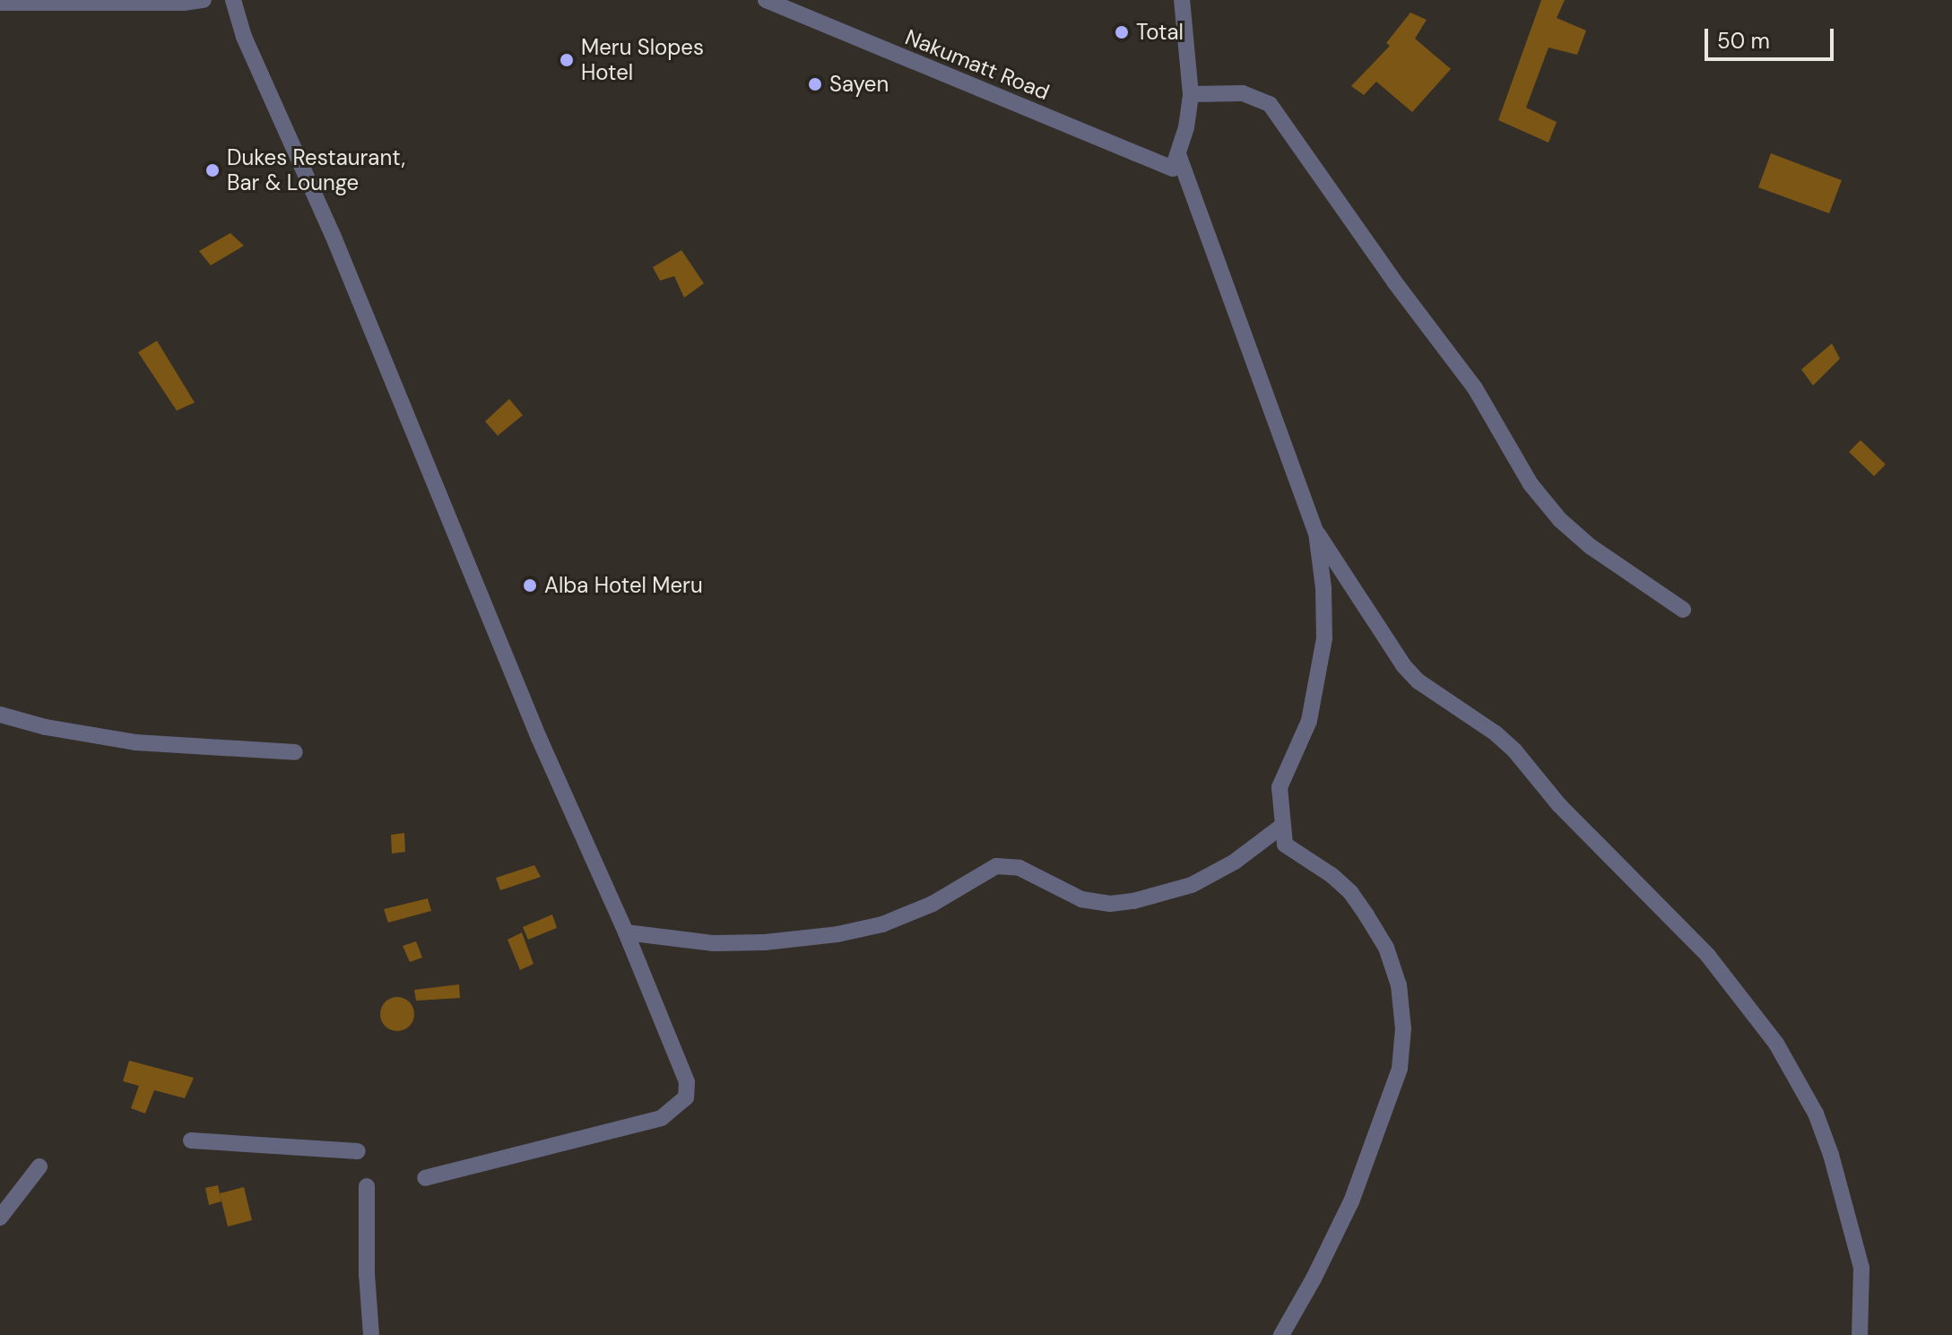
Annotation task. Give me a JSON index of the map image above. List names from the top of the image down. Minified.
{"streets":{"street":["Nakumatt Road"]},"places":["Total","Meru Slopes Hotel","Sayen","Dukes Restaurant, Bar & Lounge","Alba Hotel Meru"],"scale_bar":"50 m"}
